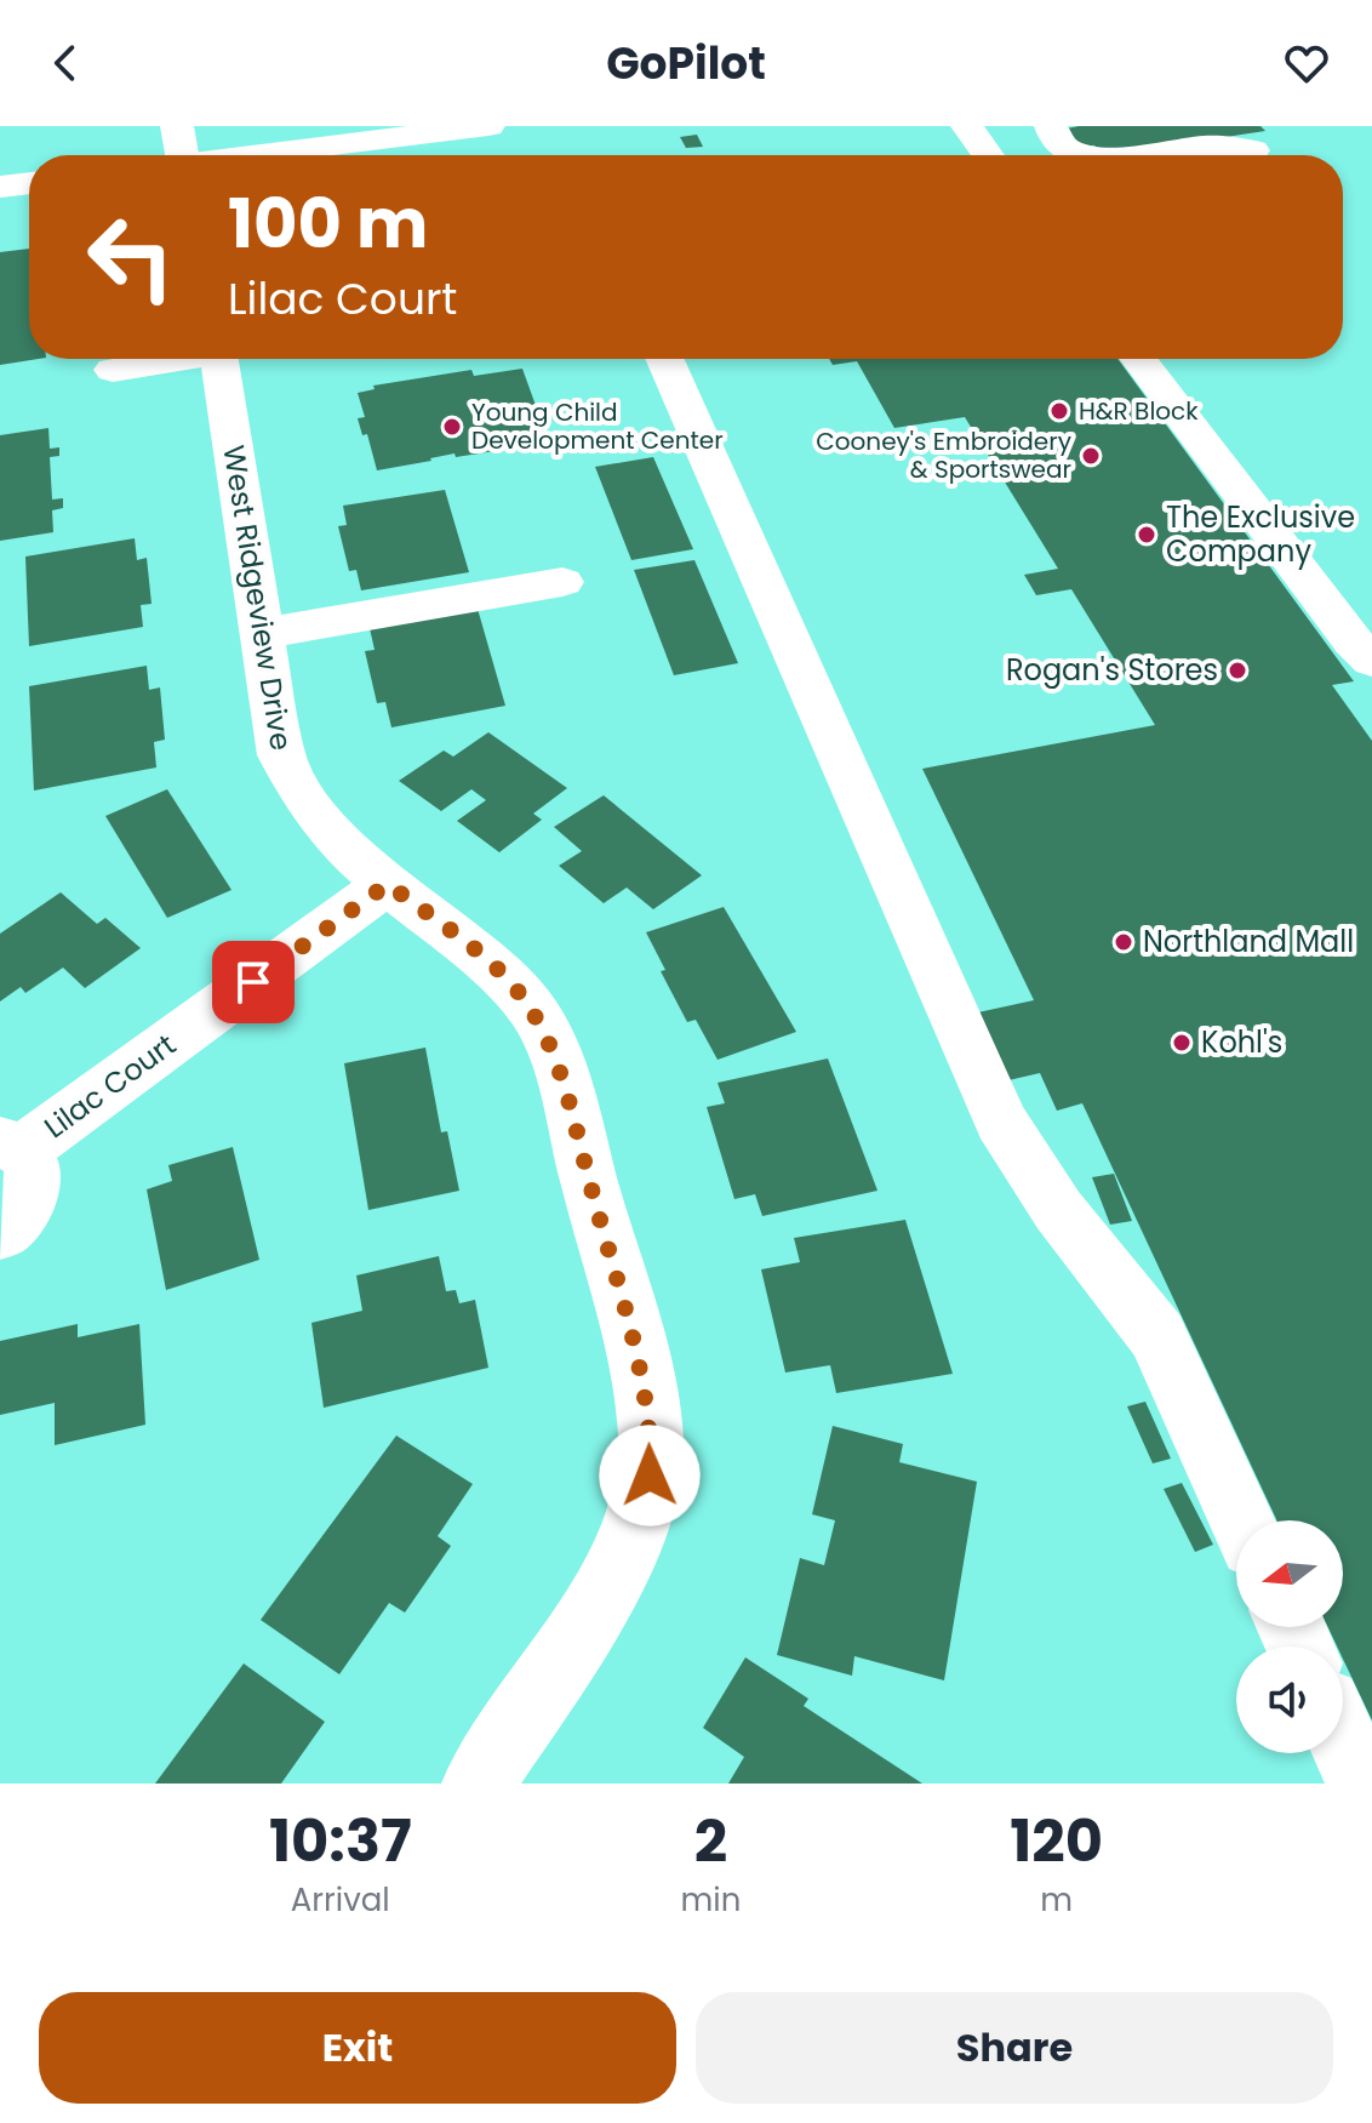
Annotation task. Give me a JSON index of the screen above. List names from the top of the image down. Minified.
{"streets":{"street":["West Ridgeview Drive","Lilac Court"]},"crossings":[["West Ridgeview Drive","Lilac Court"]],"places":["H&R Block","Young Child Development Center","Cooney's Embroidery & Sportswear","The Exclusive Company","Rogan's Stores","Northland Mall","Kohl's"],"north":"left","page":{"header":"GoPilot","turn":["100 m","Lilac Court"],"eta":["10:37","Arrival","2","min","120","m"],"buttons":["Exit","Share"]}}
